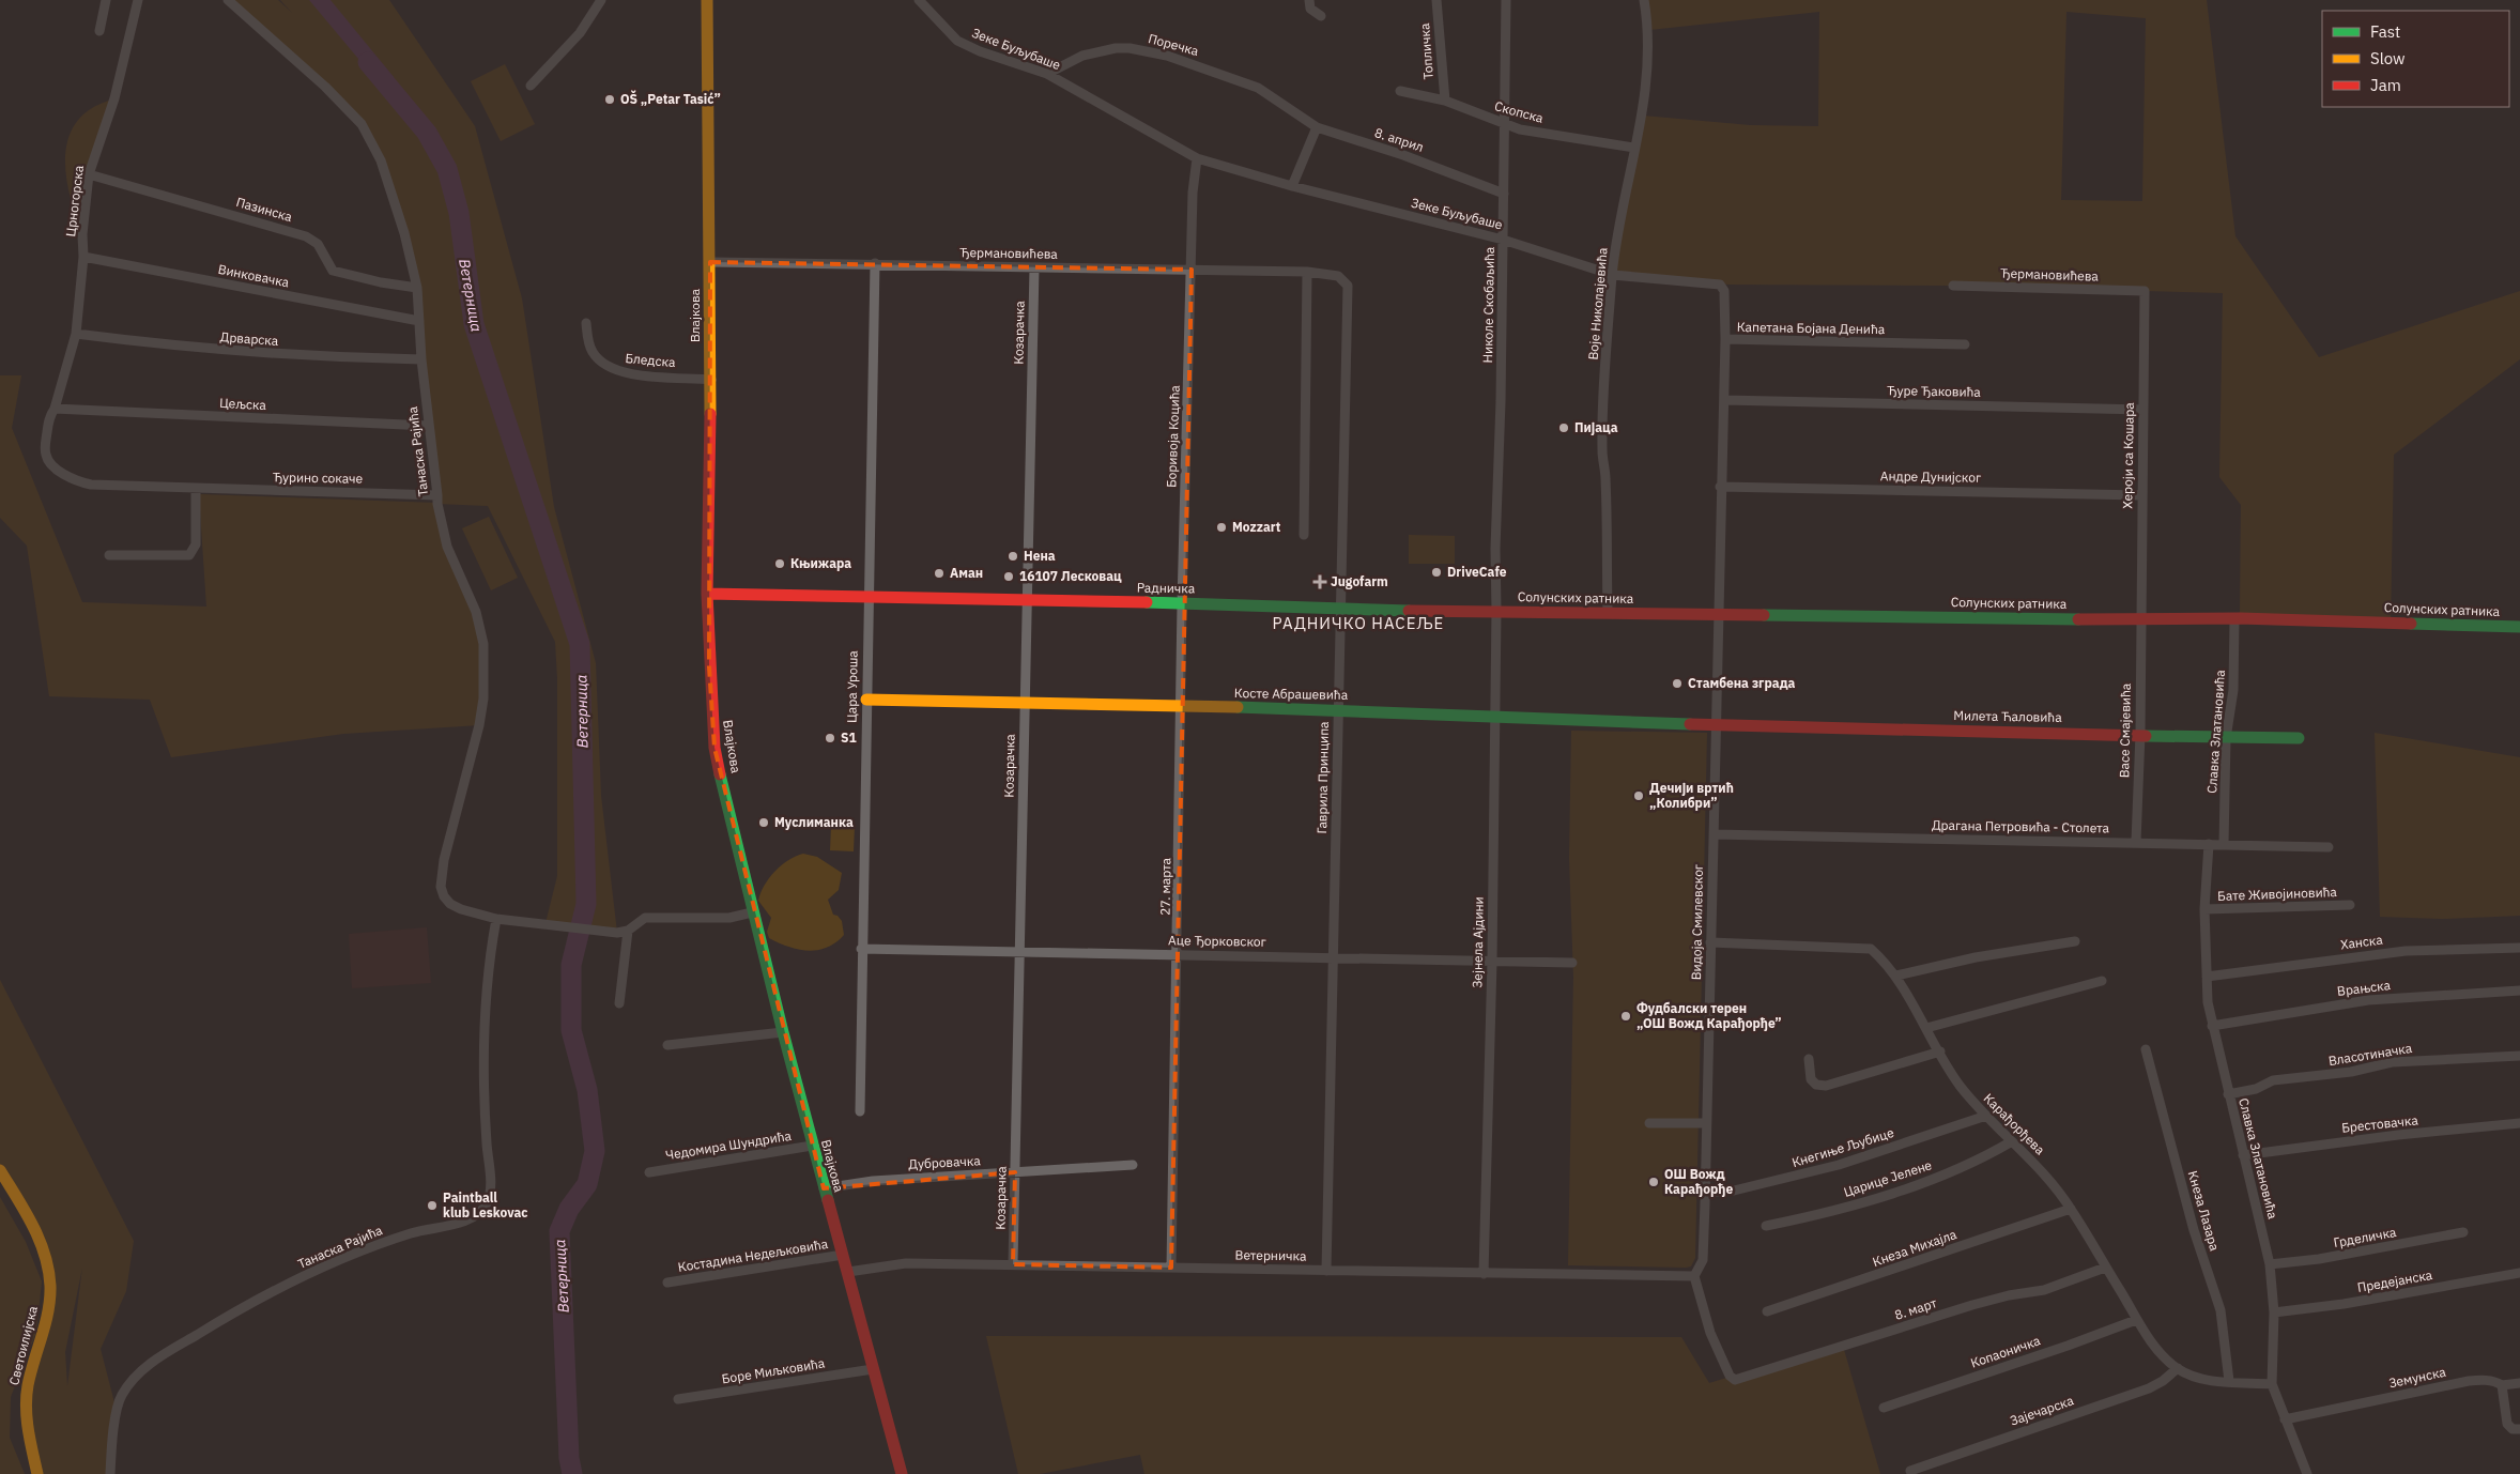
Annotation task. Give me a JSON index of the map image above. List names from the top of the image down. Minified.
{"streets":{"main road":["Влајкова","Радничка","Солунских ратника","Косте Абрашевића","Милета Ћаловића","Светоилијска"],"street":["Поречка","Зеке Буљубаше","Топличка","Скопска","8. април","Црногорска","Пазинска","Ђермановићева","Винковачка","Воје Николајевића","Николе Скобаљића","Капетана Бојана Денића","Козарачка","Дрварска","Бледска","Ђуре Ђаковића","Цељска","Боривоја Коцића","Танаска Рајића","Хероји са Кошара","Андре Дунијског","Ђурино сокаче","Цара Уроша","Васе Смајевића","Славка Златановића","Гаврила Принципа","Драгана Петровића - Столета","27. марта","Бате Живојиновића","Видоја Смилевског","Аце Ђорковског","Зејнела Ајдини","Ханска","Врањска","Власотиначка","Карађорђева","Брестовачка","Чедомира Шундрића","Кнегиње Љубице","Дубровачка","Царице Јелене","Кнеза Лазара","Грделичка","Кнеза Михајла","Костадина Недељковића","Ветерничка","Предејанска","8. март","Копаоничка","Боре Миљковића","Земунска","Зајечарска"]},"crossings":[["Поречка","Зеке Буљубаше"],["Поречка","8. април"],["Зеке Буљубаше","Воје Николајевића"],["Зеке Буљубаше","Николе Скобаљића"],["Зеке Буљубаше","Капетана Бојана Денића"],["Топличка","Скопска"],["Скопска","Воје Николајевића"],["Скопска","Николе Скобаљића"],["8. април","Николе Скобаљића"],["Црногорска","Пазинска"],["Црногорска","Винковачка"],["Црногорска","Дрварска"],["Црногорска","Цељска"],["Црногорска","Ђурино сокаче"],["Пазинска","Танаска Рајића"],["Ђермановићева","Влајкова"],["Ђермановићева","Козарачка"],["Ђермановићева","Боривоја Коцића"],["Ђермановићева","Хероји са Кошара"],["Ђермановићева","Цара Уроша"],["Ђермановићева","Гаврила Принципа"],["Винковачка","Танаска Рајића"],["Воје Николајевића","Капетана Бојана Денића"],["Воје Николајевића","Солунских ратника"],["Николе Скобаљића","Радничка"],["Николе Скобаљића","Солунских ратника"],["Николе Скобаљића","Зејнела Ајдини"],["Влајкова","Бледска"],["Влајкова","Танаска Рајића"],["Влајкова","Радничка"],["Влајкова","Чедомира Шундрића"],["Влајкова","Дубровачка"],["Влајкова","Костадина Недељковића"],["Влајкова","Ветерничка"],["Влајкова","Боре Миљковића"],["Козарачка","Радничка"],["Козарачка","Косте Абрашевића"],["Козарачка","Аце Ђорковског"],["Козарачка","Дубровачка"],["Козарачка","Ветерничка"],["Дрварска","Танаска Рајића"],["Ђуре Ђаковића","Хероји са Кошара"],["Цељска","Танаска Рајића"],["Цељска","Ђурино сокаче"],["Боривоја Коцића","Радничка"],["Боривоја Коцића","27. марта"],["Танаска Рајића","Ђурино сокаче"],["Хероји са Кошара","Андре Дунијског"],["Хероји са Кошара","Солунских ратника"],["Хероји са Кошара","Васе Смајевића"],["Радничка","Солунских ратника"],["Радничка","Цара Уроша"],["Радничка","Гаврила Принципа"],["Радничка","27. марта"],["Радничка","Зејнела Ајдини"],["Солунских ратника","Васе Смајевића"],["Солунских ратника","Славка Златановића"],["Солунских ратника","Видоја Смилевског"],["Солунских ратника","Зејнела Ајдини"],["Цара Уроша","Косте Абрашевића"],["Цара Уроша","Аце Ђорковског"],["Косте Абрашевића","Милета Ћаловића"],["Косте Абрашевића","Гаврила Принципа"],["Косте Абрашевића","27. марта"],["Косте Абрашевића","Видоја Смилевског"],["Косте Абрашевића","Зејнела Ајдини"],["Милета Ћаловића","Васе Смајевића"],["Милета Ћаловића","Славка Златановића"],["Милета Ћаловића","Видоја Смилевског"],["Васе Смајевића","Драгана Петровића - Столета"],["Славка Златановића","Драгана Петровића - Столета"],["Славка Златановића","Бате Живојиновића"],["Славка Златановића","Ханска"],["Славка Златановића","Врањска"],["Славка Златановића","Власотиначка"],["Славка Златановића","Карађорђева"],["Славка Златановића","Брестовачка"],["Славка Златановића","Грделичка"],["Славка Златановића","Предејанска"],["Славка Златановића","Земунска"],["Гаврила Принципа","Аце Ђорковског"],["Гаврила Принципа","Ветерничка"],["Драгана Петровића - Столета","Видоја Смилевског"],["27. марта","Аце Ђорковског"],["27. марта","Ветерничка"],["Видоја Смилевског","Карађорђева"],["Видоја Смилевског","Кнегиње Љубице"],["Видоја Смилевског","Ветерничка"],["Видоја Смилевског","8. март"],["Аце Ђорковског","Зејнела Ајдини"],["Зејнела Ајдини","Ветерничка"],["Карађорђева","Кнегиње Љубице"],["Карађорђева","Царице Јелене"],["Карађорђева","Кнеза Лазара"],["Карађорђева","Кнеза Михајла"],["Карађорђева","8. март"],["Карађорђева","Копаоничка"],["Карађорђева","Зајечарска"],["Ветерничка","8. март"]],"districts":["РАДНИЧКО НАСЕЉЕ"],"water":["Ветерница"],"places":{"other":["OŠ „Petar Tasić”","Пијаца","Mozzart","Нена","Књижара","DriveCafe","Аман","16107 Лесковац","Стамбена зграда","S1","Дечији вртић „Колибри”","Муслиманка","Фудбалски терен „ОШ Вожд Карађорђе”","ОШ Вожд Карађорђе","Paintball klub Leskovac"],"health":["Jugofarm"]},"legend":["Fast","Slow","Jam"]}
